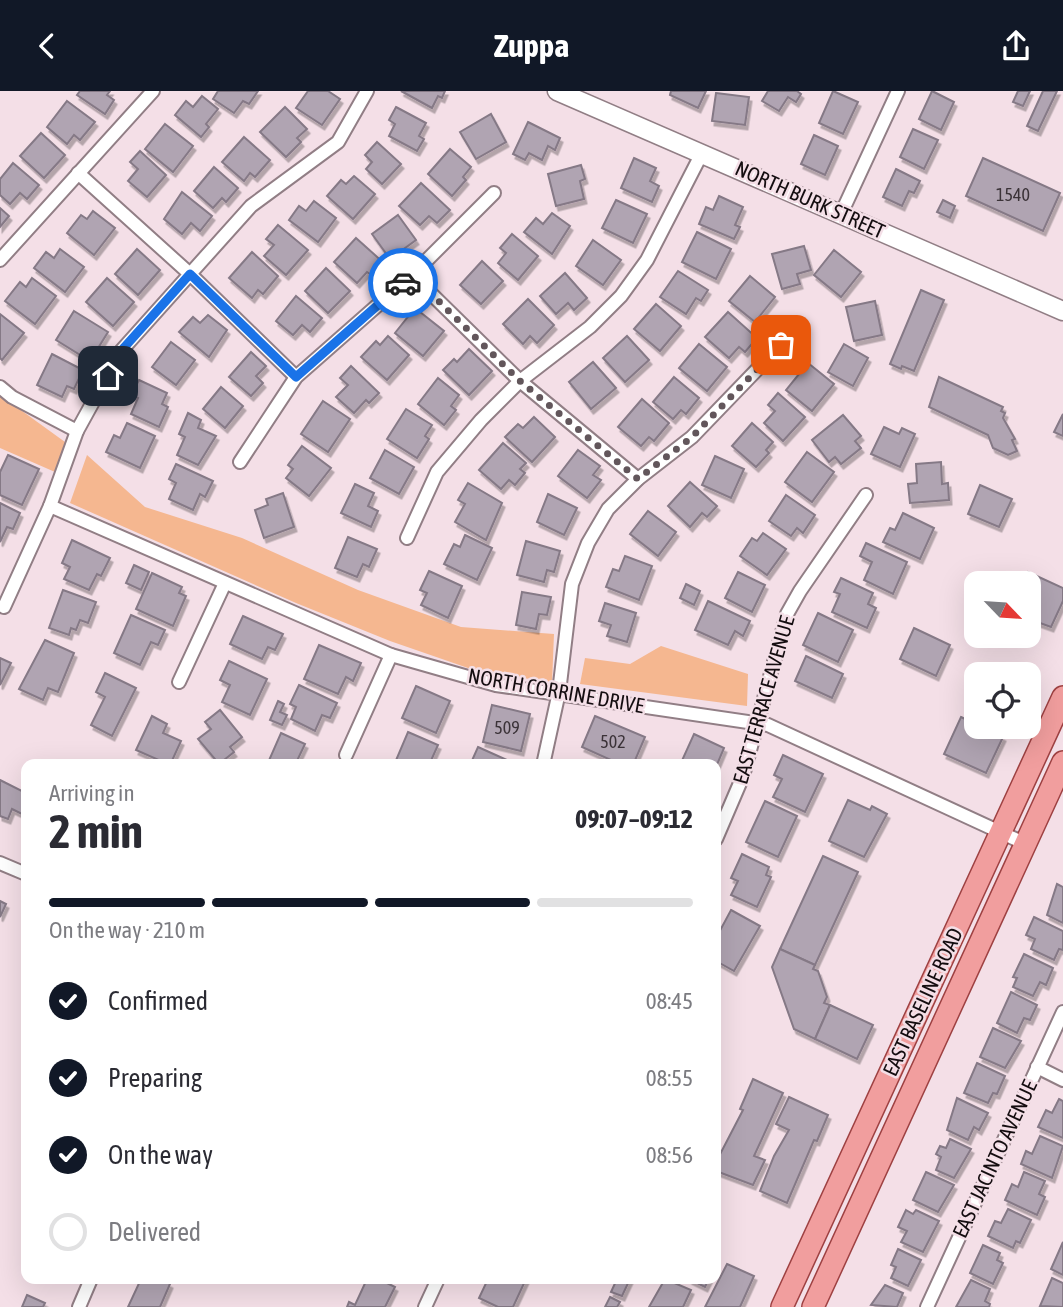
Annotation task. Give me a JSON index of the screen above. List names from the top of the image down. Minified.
{"streets":{"main road":["EAST BASELINE ROAD"],"street":["NORTH BURK STREET","NORTH CORRINE DRIVE","EAST TERRACE AVENUE","EAST JACINTO AVENUE"]},"crossings":[["NORTH CORRINE DRIVE","EAST TERRACE AVENUE"],["NORTH CORRINE DRIVE","EAST BASELINE ROAD"]],"house_numbers":["1540","509","502"],"north":"bottom right","page":{"header":"Zuppa","heading":["2 min","Arriving in","09:07–09:12"],"bar":"On the way · 210 m","list":[["Confirmed","08:45"],["Preparing","08:55"],["On the way","08:56"],"Delivered"]}}
